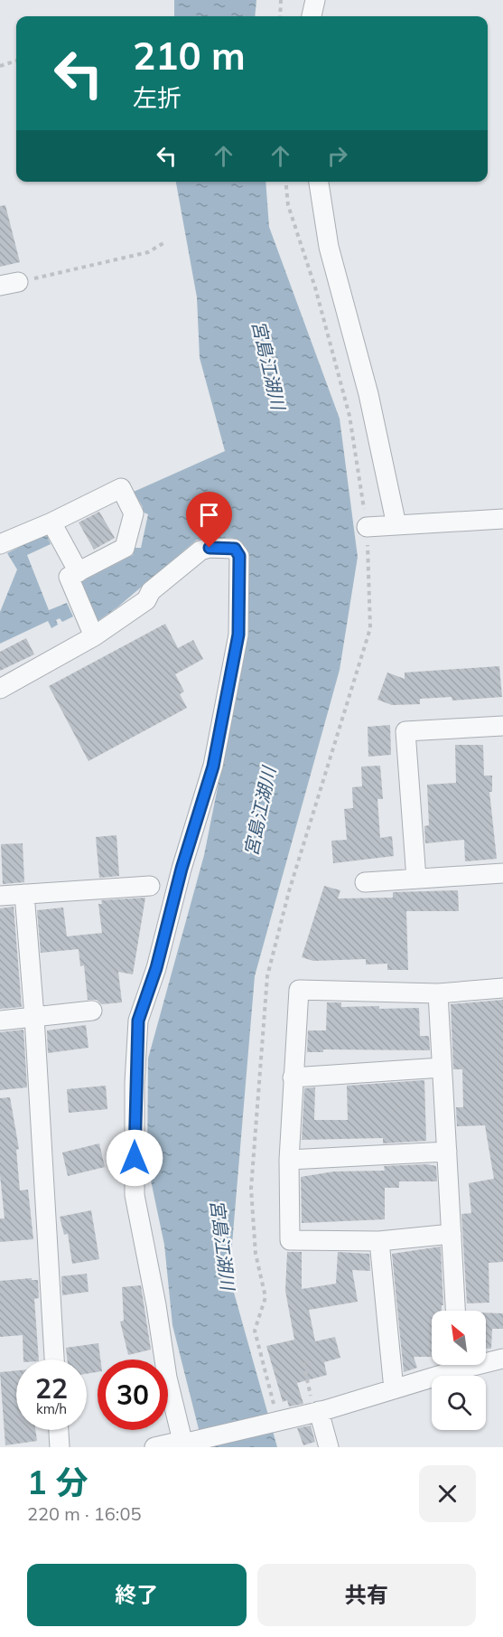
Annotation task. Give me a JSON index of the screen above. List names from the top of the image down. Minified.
{"water":["宮島江湖川"],"north":"top left","page":{"turn":["210 m","左折"],"speed":"22 km/h","limit":"30","heading":["1 分","220 m · 16:05"],"buttons":["終了","共有"]}}
